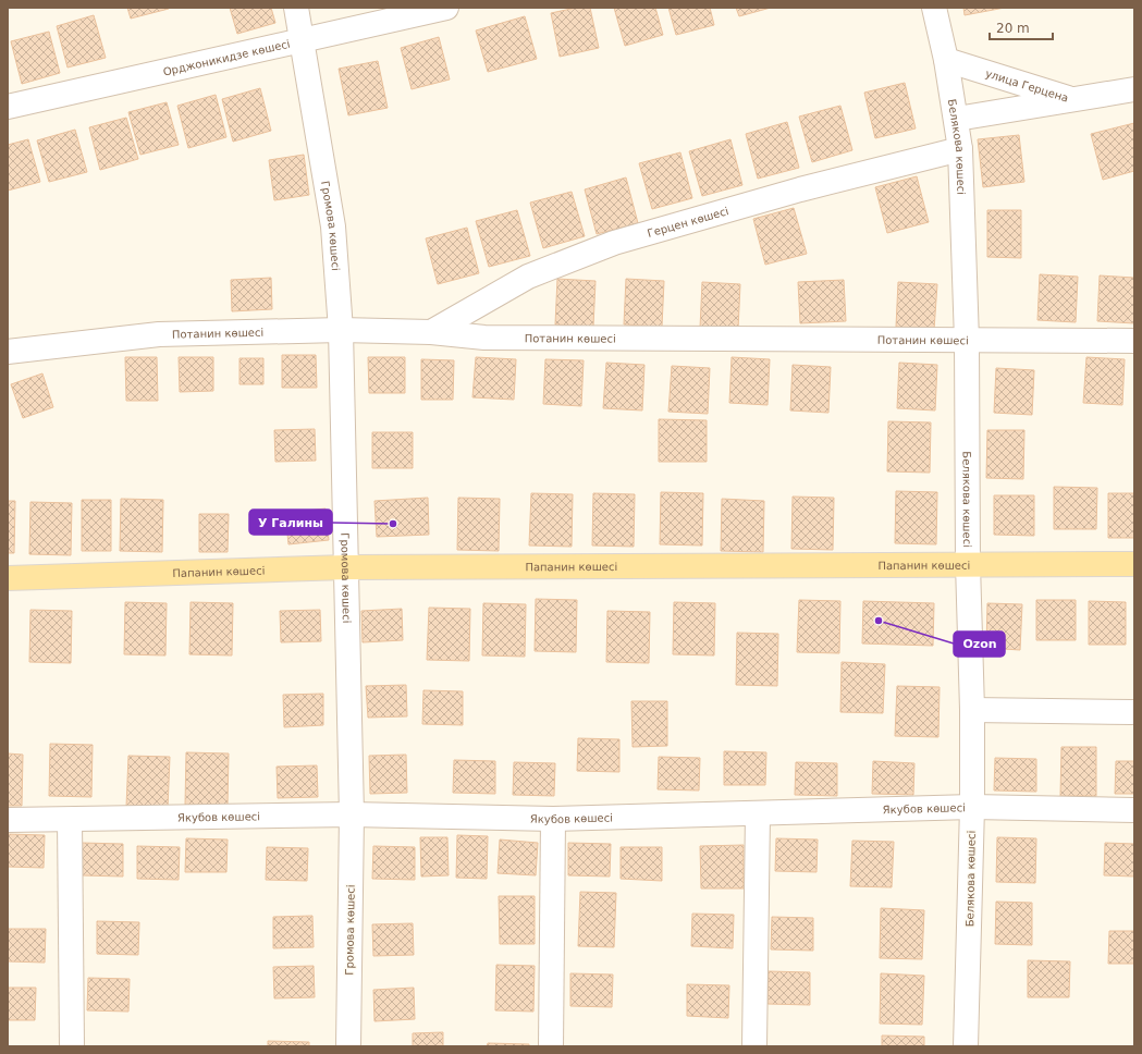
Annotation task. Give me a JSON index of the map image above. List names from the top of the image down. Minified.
{"streets":{"main road":["Папанин көшесі"],"street":["Орджоникидзе көшесі","улица Герцена","Белякова көшесі","Герцен көшесі","Громова көшесі","Потанин көшесі","Якубов көшесі"]},"crossings":[["Орджоникидзе көшесі","Громова көшесі"],["улица Герцена","Белякова көшесі"],["Белякова көшесі","Герцен көшесі"],["Белякова көшесі","Потанин көшесі"],["Белякова көшесі","Папанин көшесі"],["Белякова көшесі","Якубов көшесі"],["Герцен көшесі","Потанин көшесі"],["Громова көшесі","Потанин көшесі"],["Громова көшесі","Папанин көшесі"],["Громова көшесі","Якубов көшесі"]],"places":["У Галины","Ozon"],"scale_bar":"20 m"}
